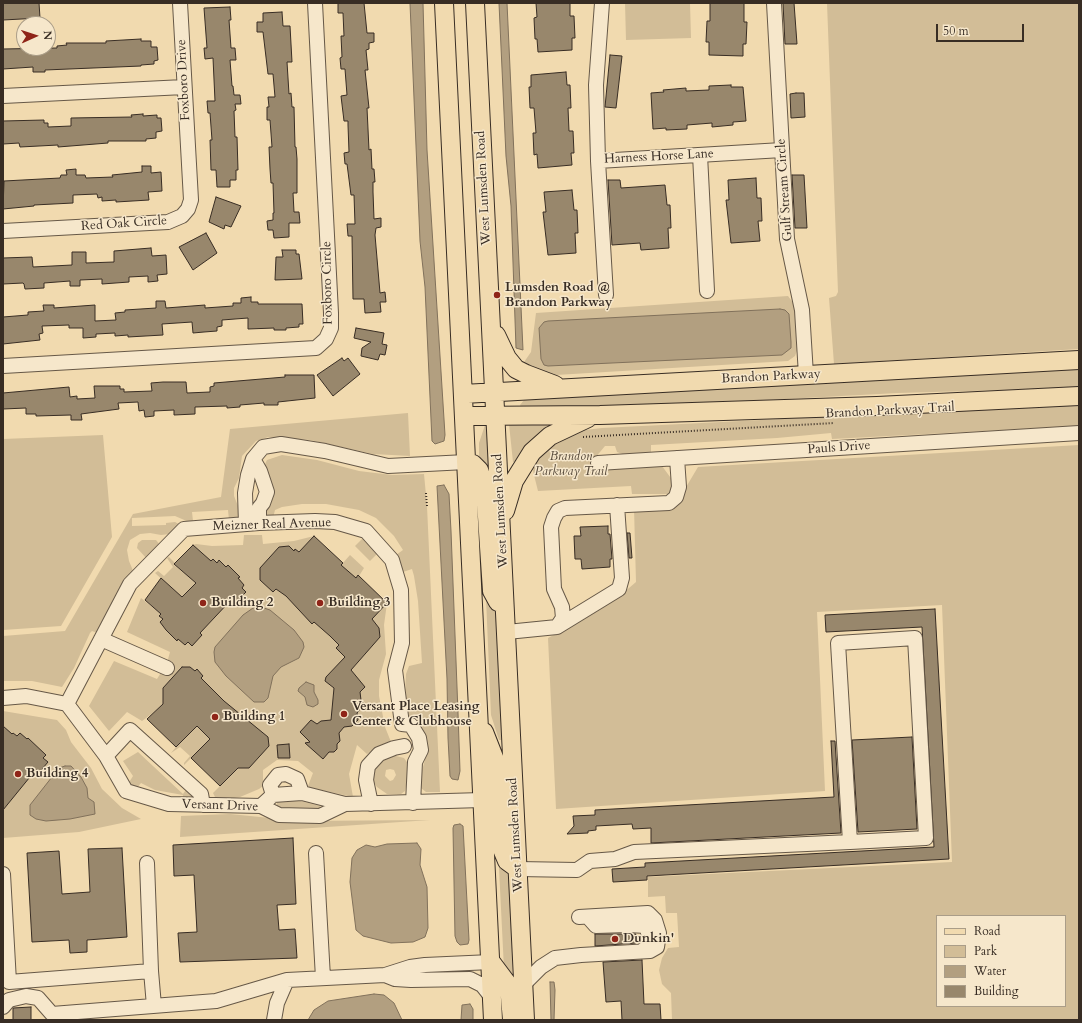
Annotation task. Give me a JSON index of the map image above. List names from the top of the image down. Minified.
{"streets":{"main road":["West Lumsden Road","Brandon Parkway"],"street":["Foxboro Drive","Harness Horse Lane","Gulf Stream Circle","Red Oak Circle","Foxboro Circle","Pauls Drive","Meizner Real Avenue","Versant Drive"],"path":["Brandon Parkway Trail"]},"crossings":[["Foxboro Drive","Red Oak Circle"],["Harness Horse Lane","Gulf Stream Circle"],["West Lumsden Road","Brandon Parkway"],["Gulf Stream Circle","Brandon Parkway"],["Meizner Real Avenue","Versant Drive"]],"parks":["Brandon Parkway Trail"],"places":["Lumsden Road @ Brandon Parkway","Building 2","Building 3","Versant Place Leasing Center & Clubhouse","Building 1","Building 4","Dunkin'"],"legend":["Road","Park","Water","Building"],"scale_bar":"50 m","north":"right"}
